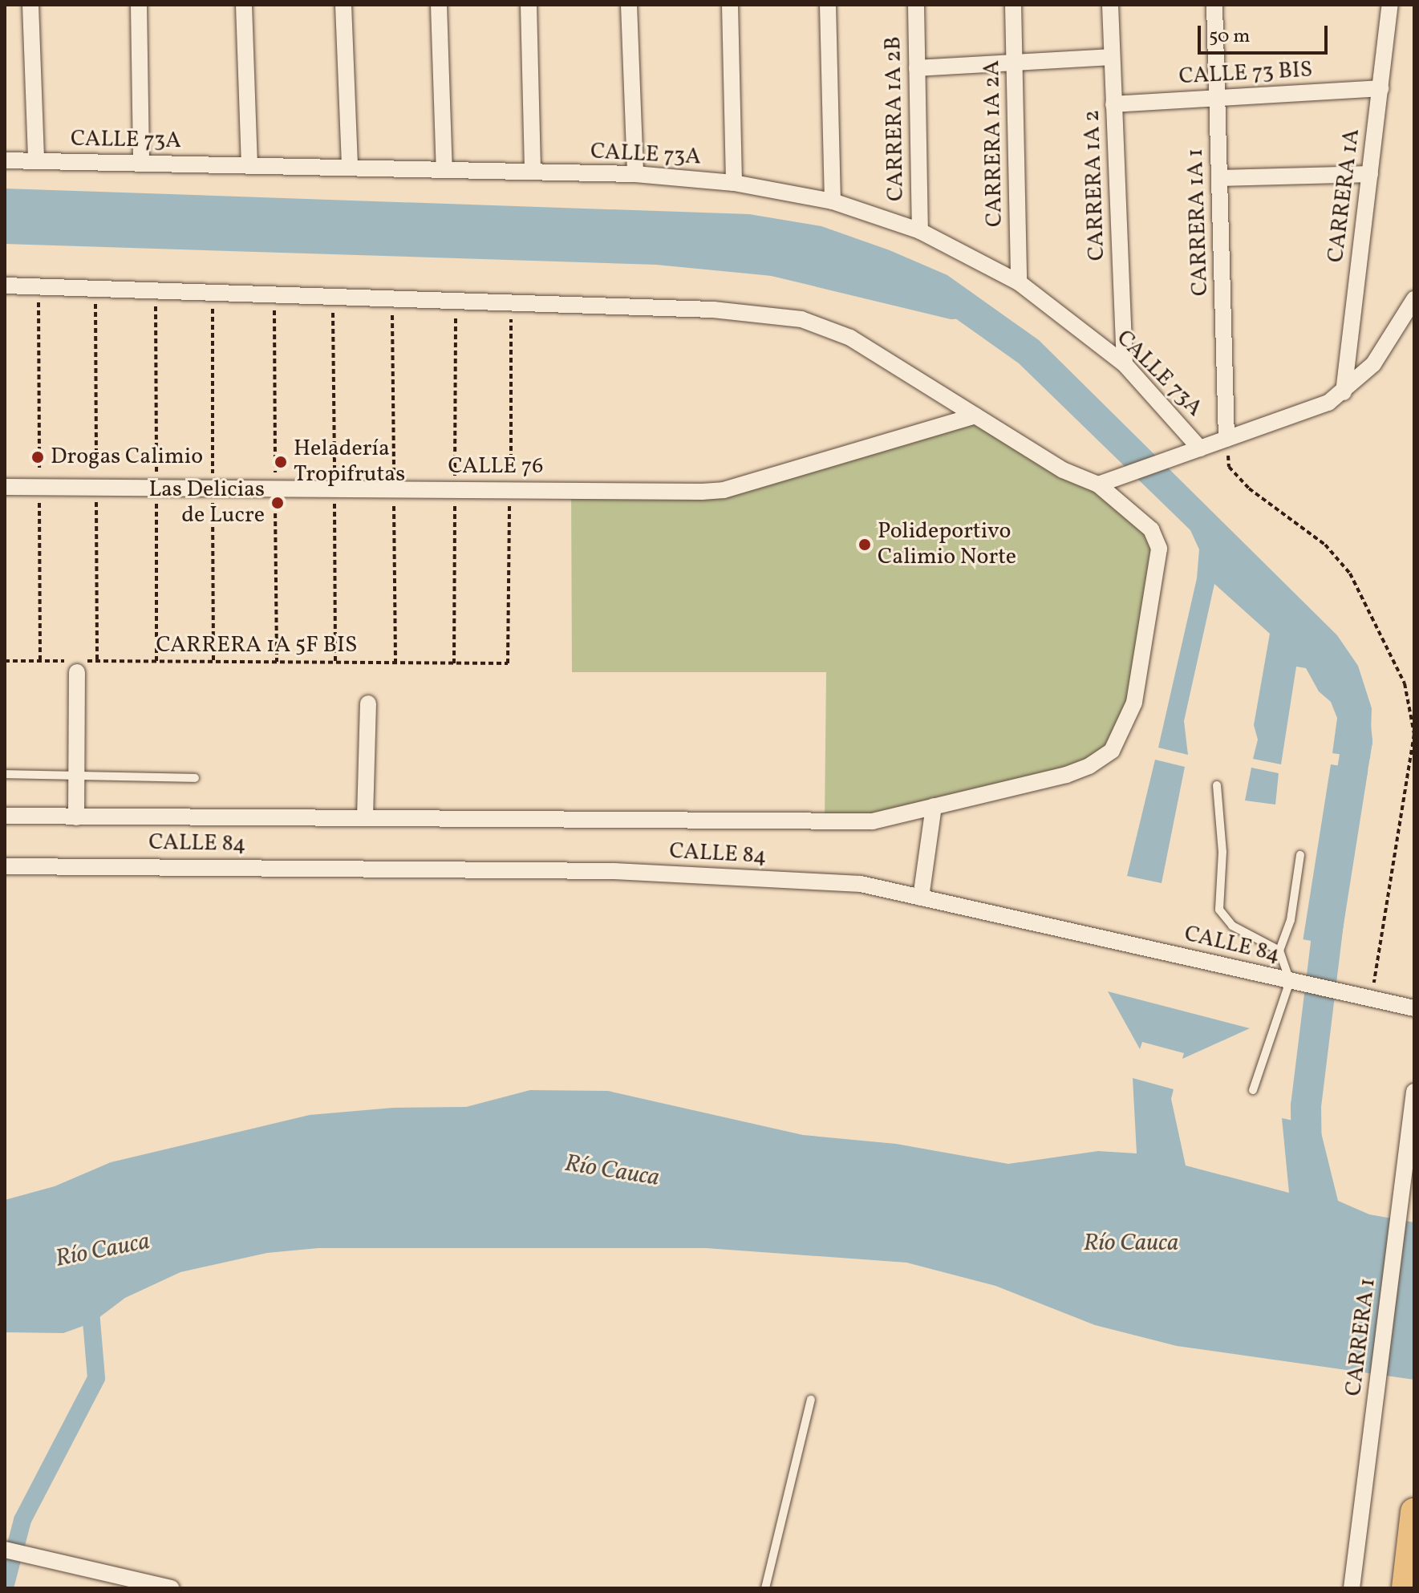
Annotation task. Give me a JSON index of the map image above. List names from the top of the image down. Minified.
{"streets":{"street":["CALLE 73 BIS","CARRERA 1A 2B","CALLE 73A","CARRERA 1A 2A","CARRERA 1A 2","CARRERA 1A","CARRERA 1A 1","CALLE 76","CALLE 84","CARRERA 1"],"path":["CARRERA 1A 5F BIS"]},"crossings":[["CALLE 73 BIS","CARRERA 1A 2"],["CALLE 73 BIS","CARRERA 1A"],["CALLE 73 BIS","CARRERA 1A 1"],["CARRERA 1A 2B","CALLE 73A"],["CALLE 73A","CARRERA 1A 2A"],["CALLE 73A","CARRERA 1A 2"],["CALLE 73A","CARRERA 1A"],["CALLE 73A","CARRERA 1A 1"],["CALLE 73A","CALLE 84"],["CALLE 76","CARRERA 1A 5F BIS"]],"water":["Río Cauca"],"places":["Drogas Calimio","Heladería Tropifrutas","Las Delicias de Lucre","Polideportivo Calimio Norte"],"scale_bar":"50 m"}
